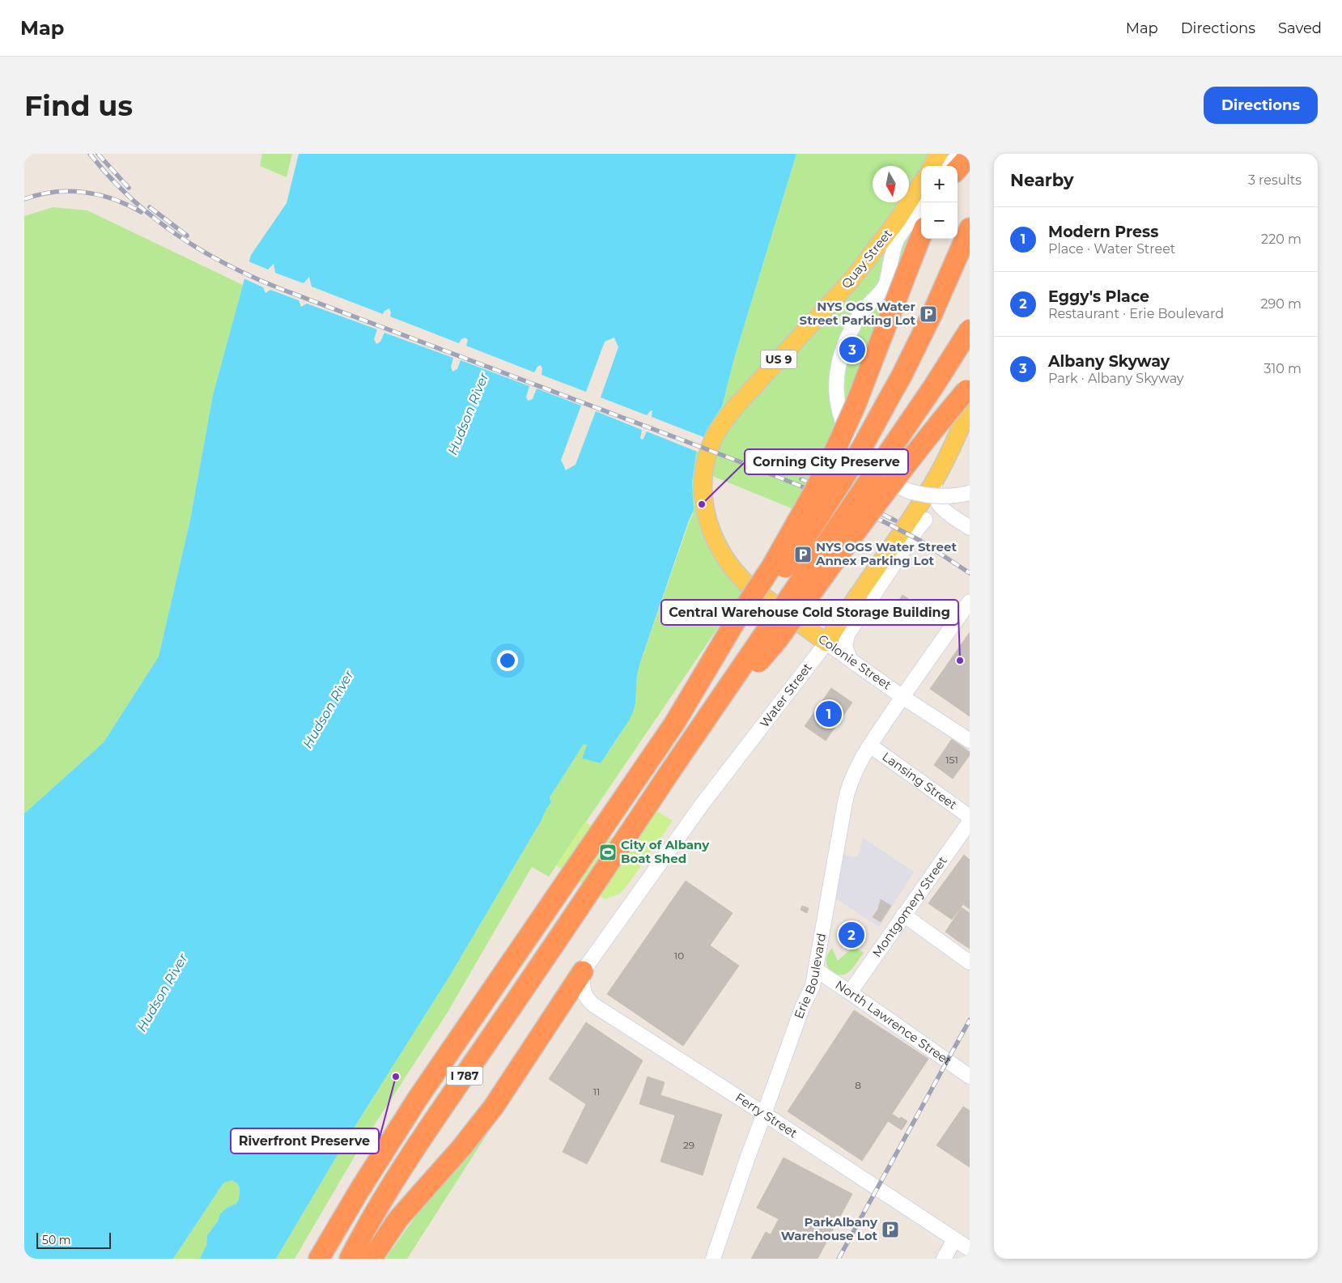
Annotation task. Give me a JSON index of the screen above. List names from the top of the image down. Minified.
{"streets":{"highway":["I 787"],"main road":["Quay Street","US 9","Colonie Street","Water Street"],"street":["Lansing Street","Montgomery Street","Erie Boulevard","North Lawrence Street","Ferry Street"]},"crossings":[["Quay Street","Colonie Street"],["Colonie Street","Water Street"],["Colonie Street","Erie Boulevard"],["Water Street","Ferry Street"],["Lansing Street","Erie Boulevard"],["Montgomery Street","North Lawrence Street"],["Erie Boulevard","North Lawrence Street"],["Erie Boulevard","Ferry Street"]],"water":["Hudson River"],"places":{"parking":["NYS OGS Water Street Parking Lot","NYS OGS Water Street Annex Parking Lot","ParkAlbany Warehouse Lot"],"other":["Corning City Preserve","Central Warehouse Cold Storage Building","Riverfront Preserve"],"sports":["City of Albany Boat Shed"]},"house_numbers":["151","10","8","11","29"],"scale_bar":"50 m","north":"bottom","page":{"header":"Map","nav":["Map","Directions","Saved"],"buttons":"Directions","title":"Find us","heading":["Nearby","3 results"],"map_buttons":["+","−"],"list":[{"mark":"1","name":"Modern Press","note":"Place · Water Street","value":"220 m"},{"mark":"2","name":"Eggy's Place","note":"Restaurant · Erie Boulevard","value":"290 m"},{"mark":"3","name":"Albany Skyway","note":"Park · Albany Skyway","value":"310 m"}],"pins":["3","1","2"],"scale":"50 m"}}
